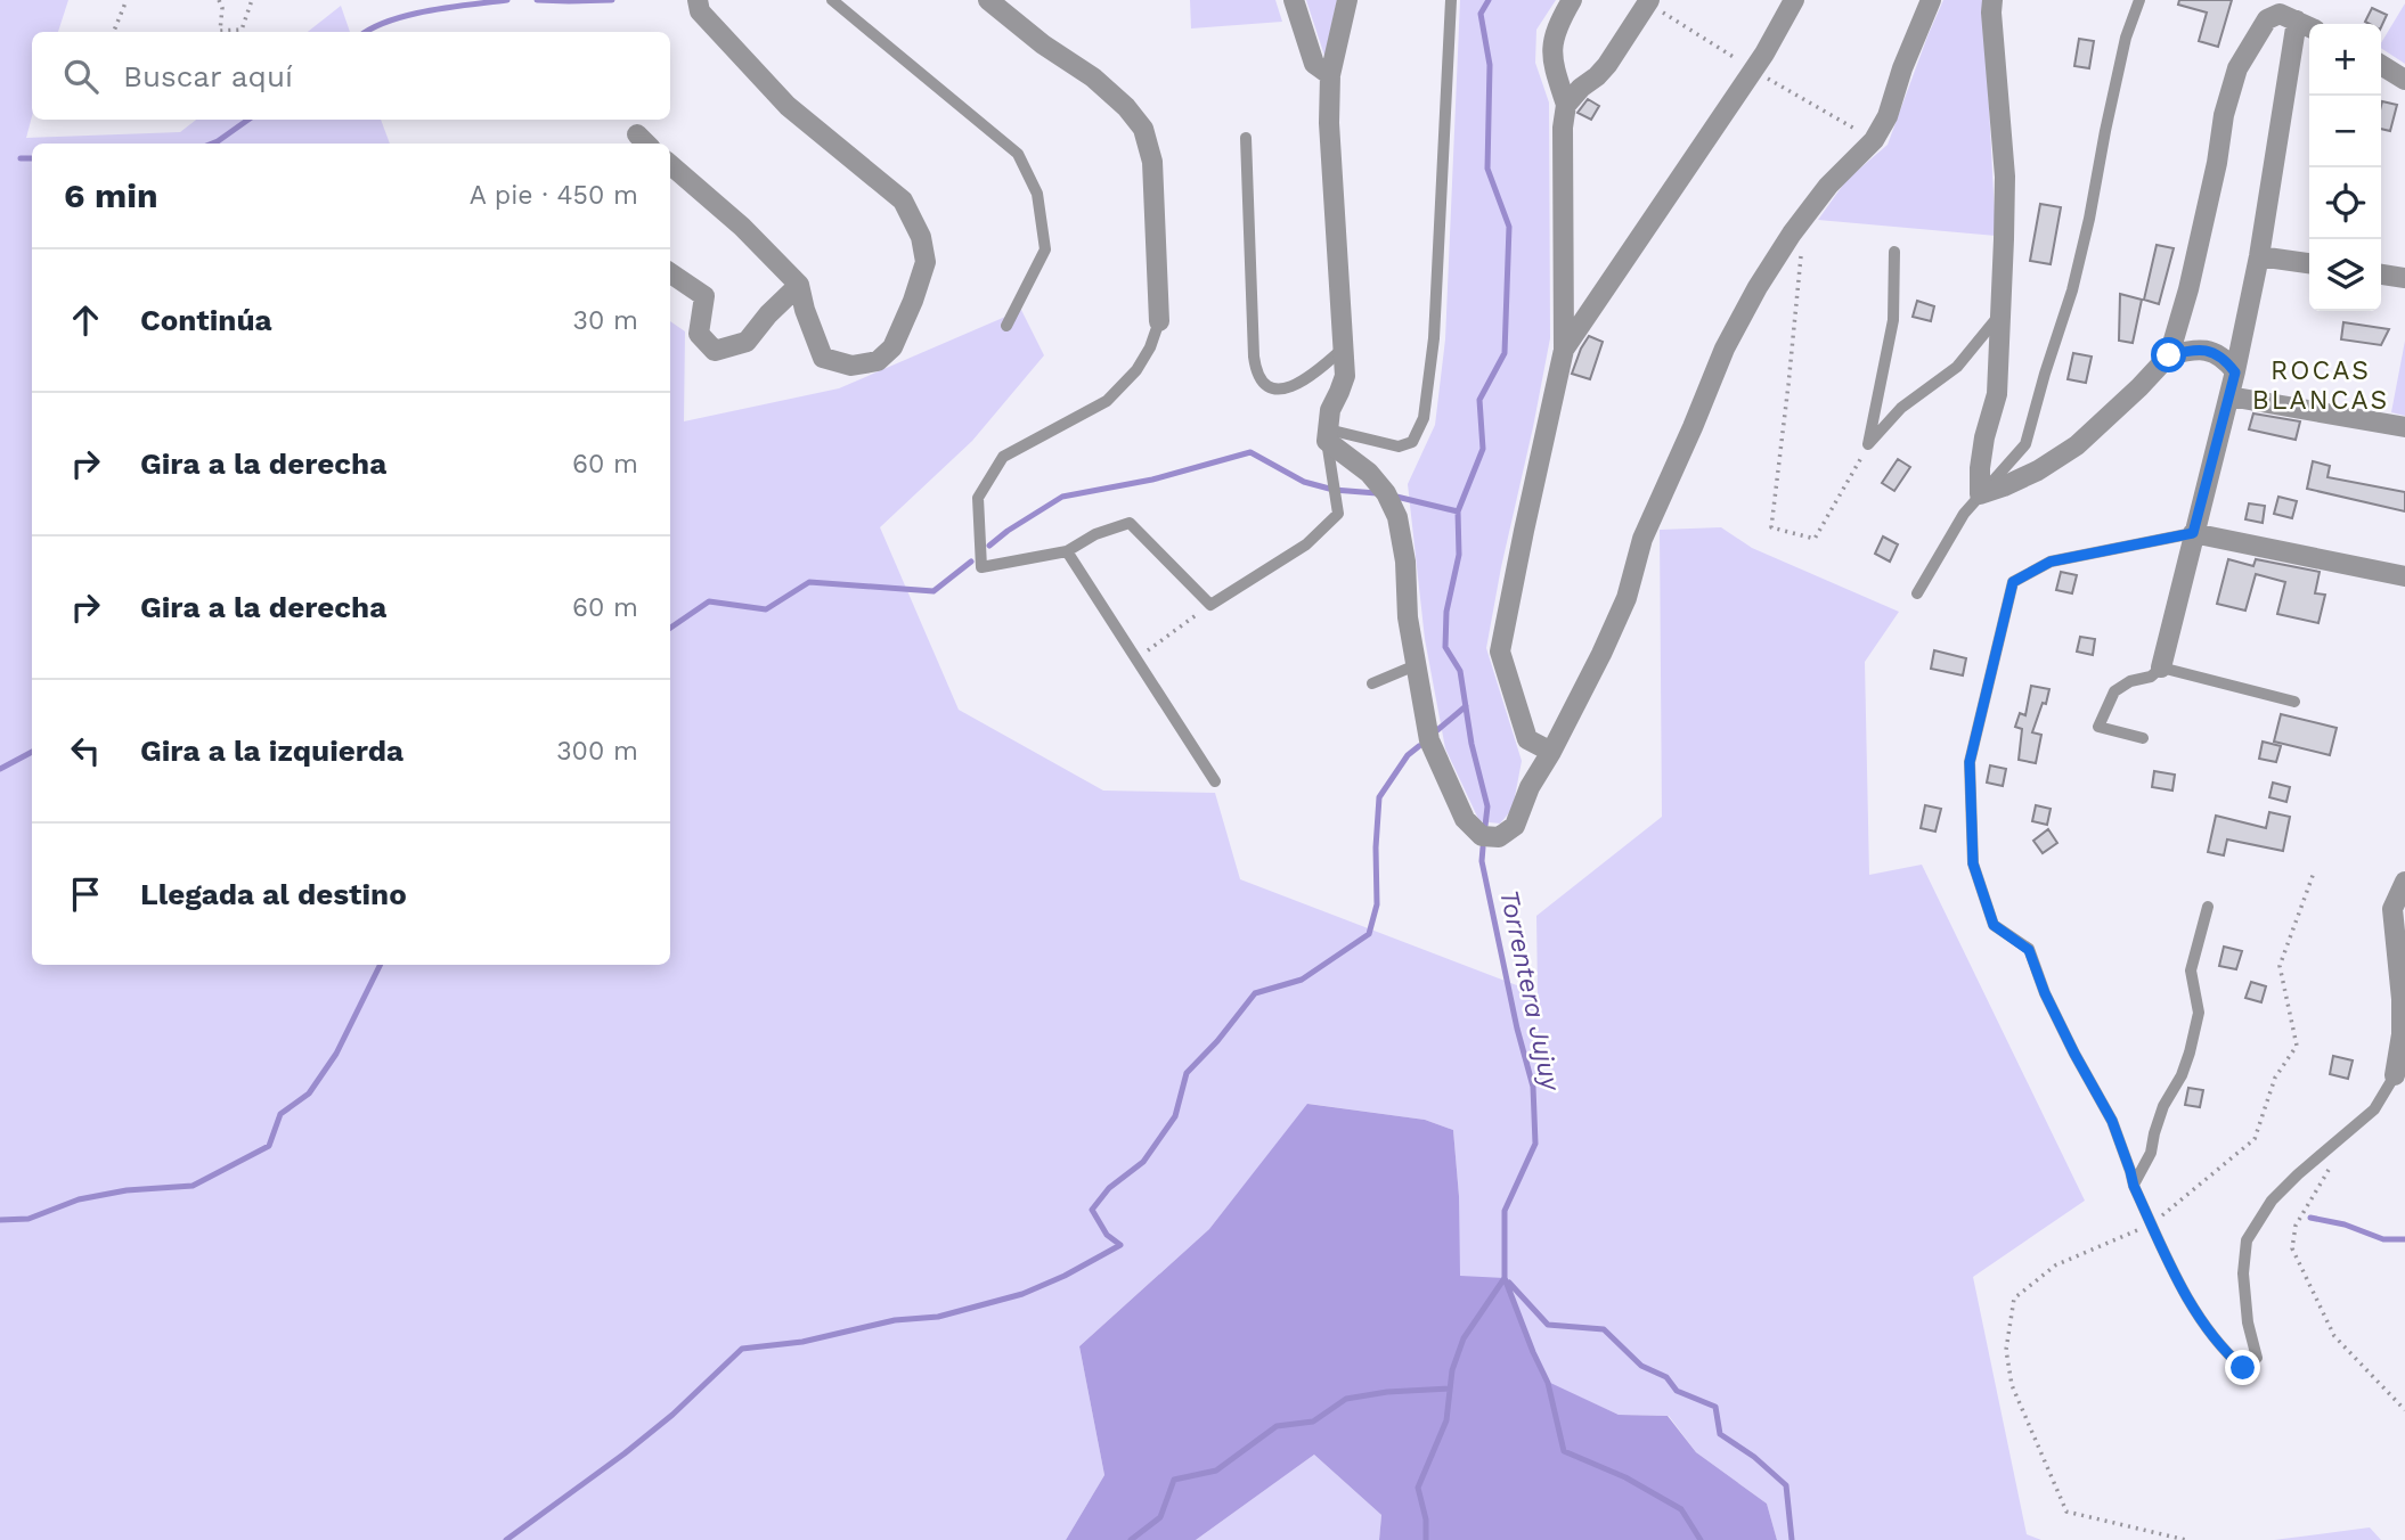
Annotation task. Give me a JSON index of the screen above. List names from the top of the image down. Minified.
{"districts":["ROCAS BLANCAS"],"water":["Torrentera Jujuy"],"page":{"map_buttons":["+","−"],"search":"Buscar aquí","heading":["6 min","A pie · 450 m"],"list":[["Continúa","30 m"],["Gira a la derecha","60 m"],["Gira a la derecha","60 m"],["Gira a la izquierda","300 m"],"Llegada al destino"]}}
